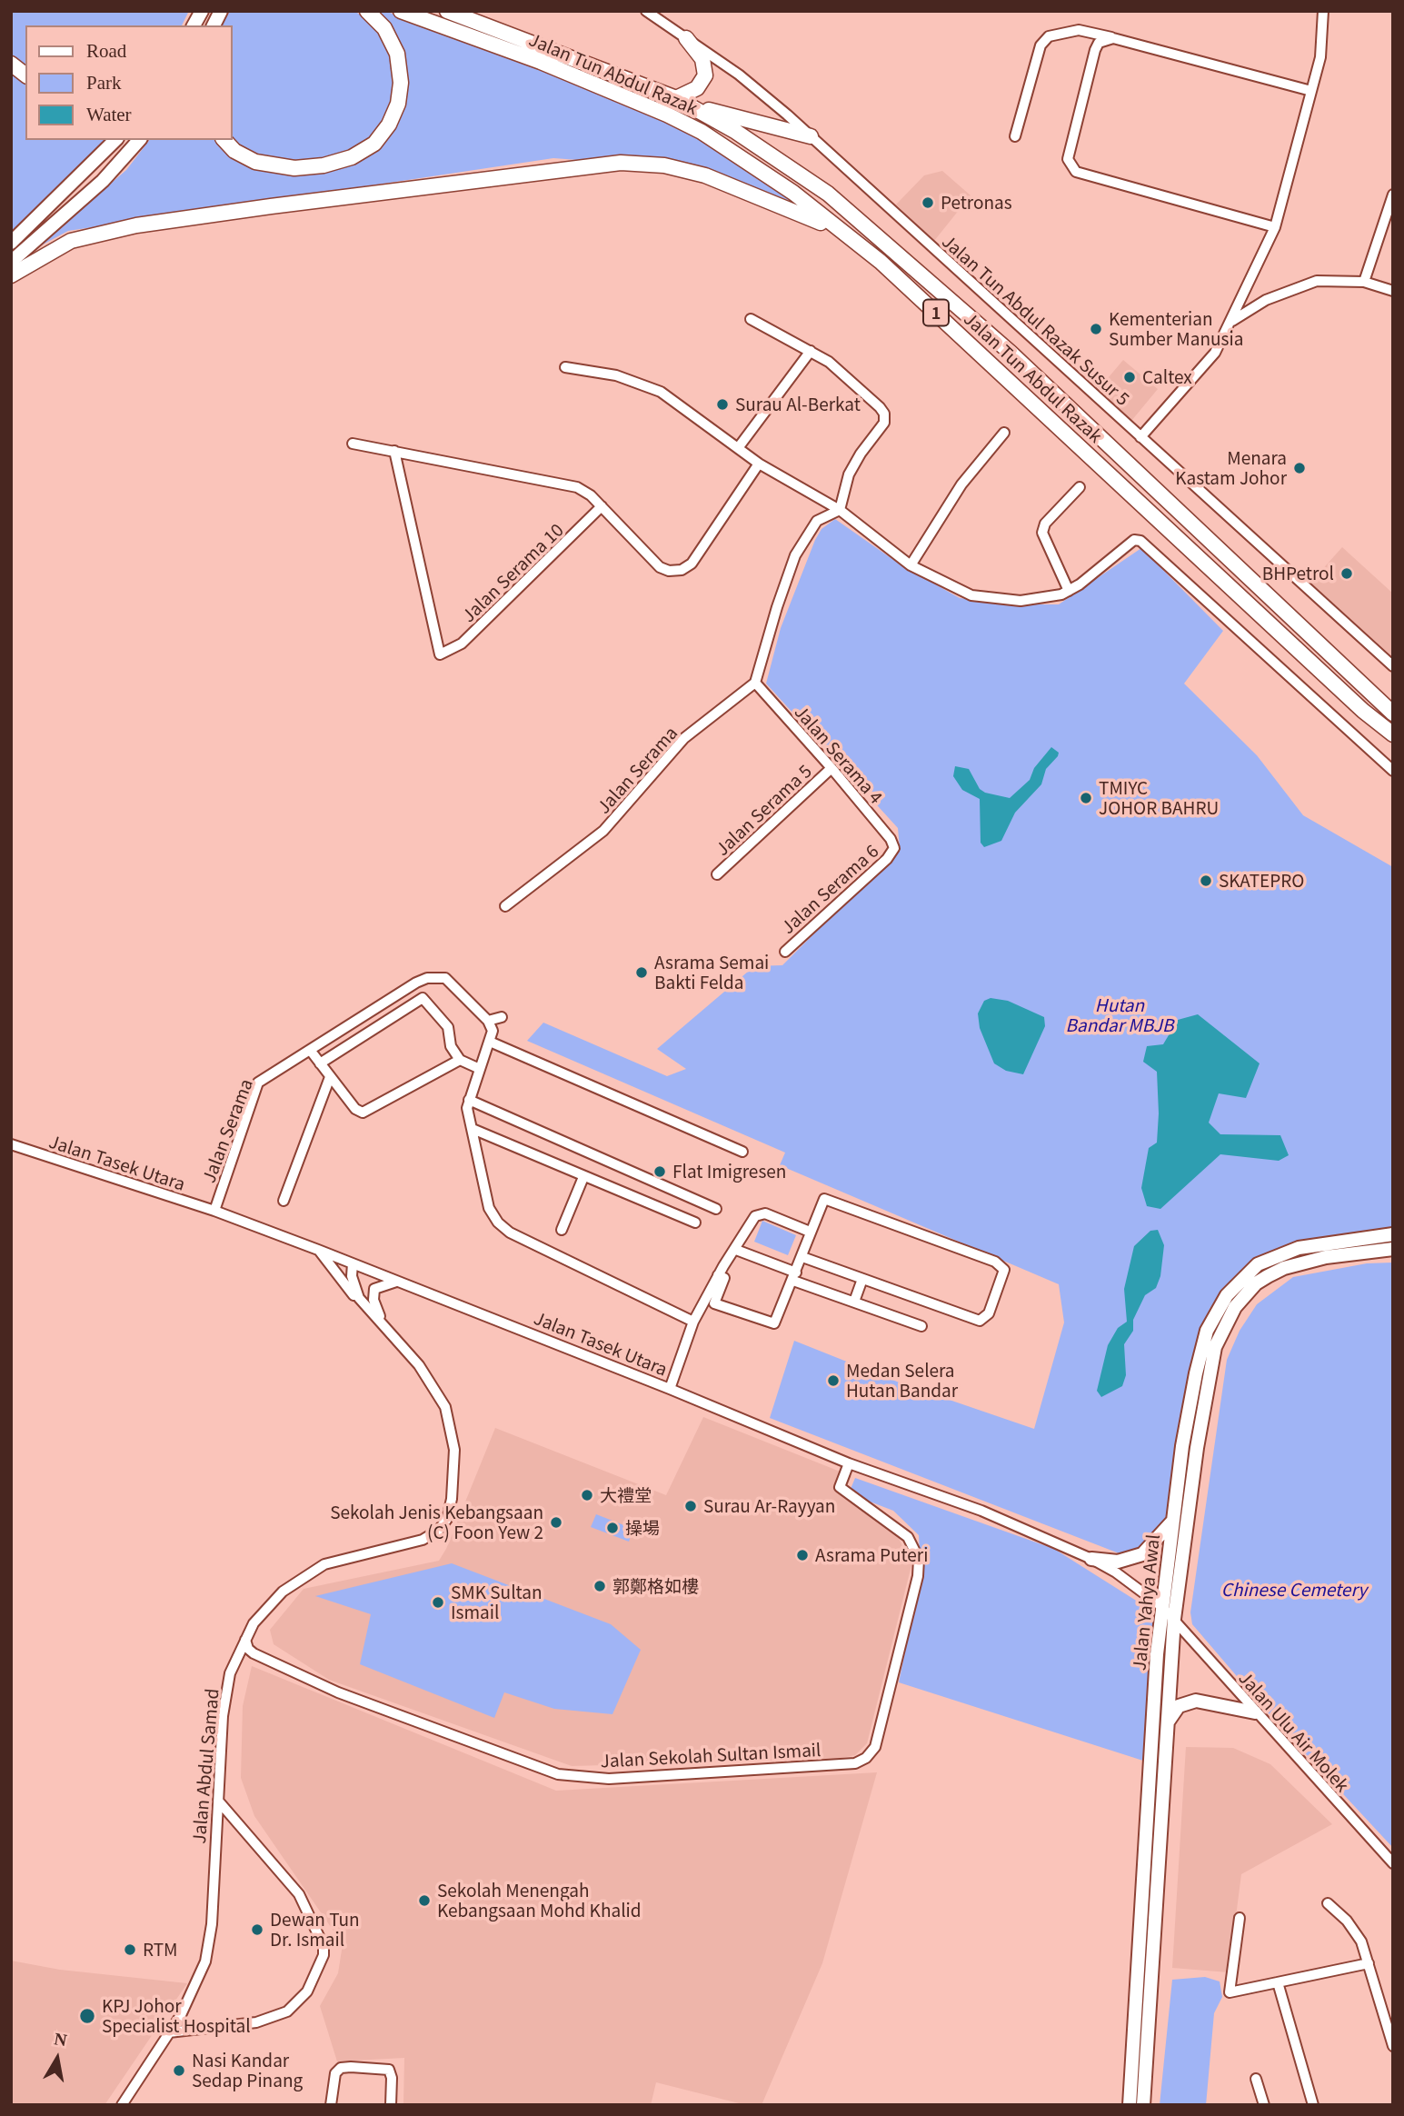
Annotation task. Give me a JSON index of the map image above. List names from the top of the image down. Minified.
{"streets":{"highway":["Jalan Tun Abdul Razak","1"],"main road":["Jalan Yahya Awal"],"street":["Jalan Tun Abdul Razak Susur 5","Jalan Serama 10","Jalan Serama 4","Jalan Serama","Jalan Serama 5","Jalan Serama 6","Jalan Tasek Utara","Jalan Ulu Air Molek","Jalan Sekolah Sultan Ismail","Jalan Abdul Samad"]},"crossings":[["Jalan Serama 4","Jalan Serama"],["Jalan Serama 4","Jalan Serama 5"],["Jalan Serama 4","Jalan Serama 6"],["Jalan Serama","Jalan Tasek Utara"],["Jalan Tasek Utara","Jalan Yahya Awal"],["Jalan Tasek Utara","Jalan Ulu Air Molek"],["Jalan Tasek Utara","Jalan Sekolah Sultan Ismail"],["Jalan Tasek Utara","Jalan Abdul Samad"],["Jalan Yahya Awal","Jalan Ulu Air Molek"],["Jalan Sekolah Sultan Ismail","Jalan Abdul Samad"]],"parks":["Hutan Bandar MBJB","Chinese Cemetery"],"places":["Petronas","Kementerian Sumber Manusia","Caltex","Surau Al-Berkat","Menara Kastam Johor","BHPetrol","TMIYC JOHOR BAHRU","SKATEPRO","Asrama Semai Bakti Felda","Flat Imigresen","Medan Selera Hutan Bandar","大禮堂","Surau Ar-Rayyan","Sekolah Jenis Kebangsaan (C) Foon Yew 2","操場","Asrama Puteri","郭鄭格如樓","SMK Sultan Ismail","Sekolah Menengah Kebangsaan Mohd Khalid","Dewan Tun Dr. Ismail","RTM","KPJ Johor Specialist Hospital","Nasi Kandar Sedap Pinang"],"legend":["Road","Park","Water"],"north":"top"}
